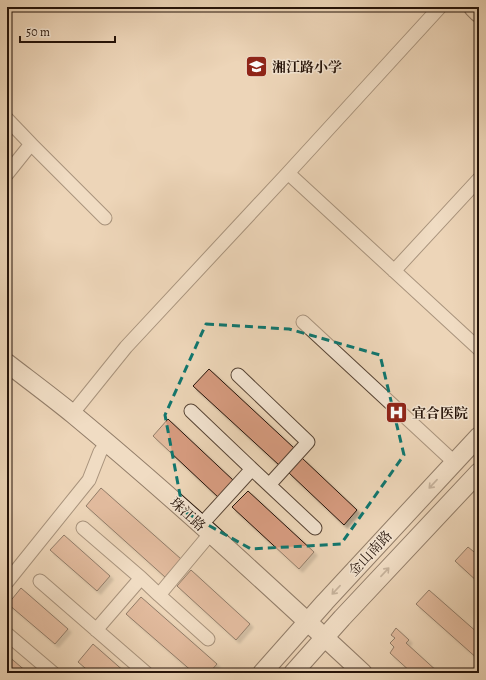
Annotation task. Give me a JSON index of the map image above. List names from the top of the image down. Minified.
{"streets":{"main road":["珠江路","金山南路"]},"crossings":[["珠江路","金山南路"]],"places":{"school or university":["湘江路小学"],"hospital":["宜合医院"]},"scale_bar":"50 m"}
